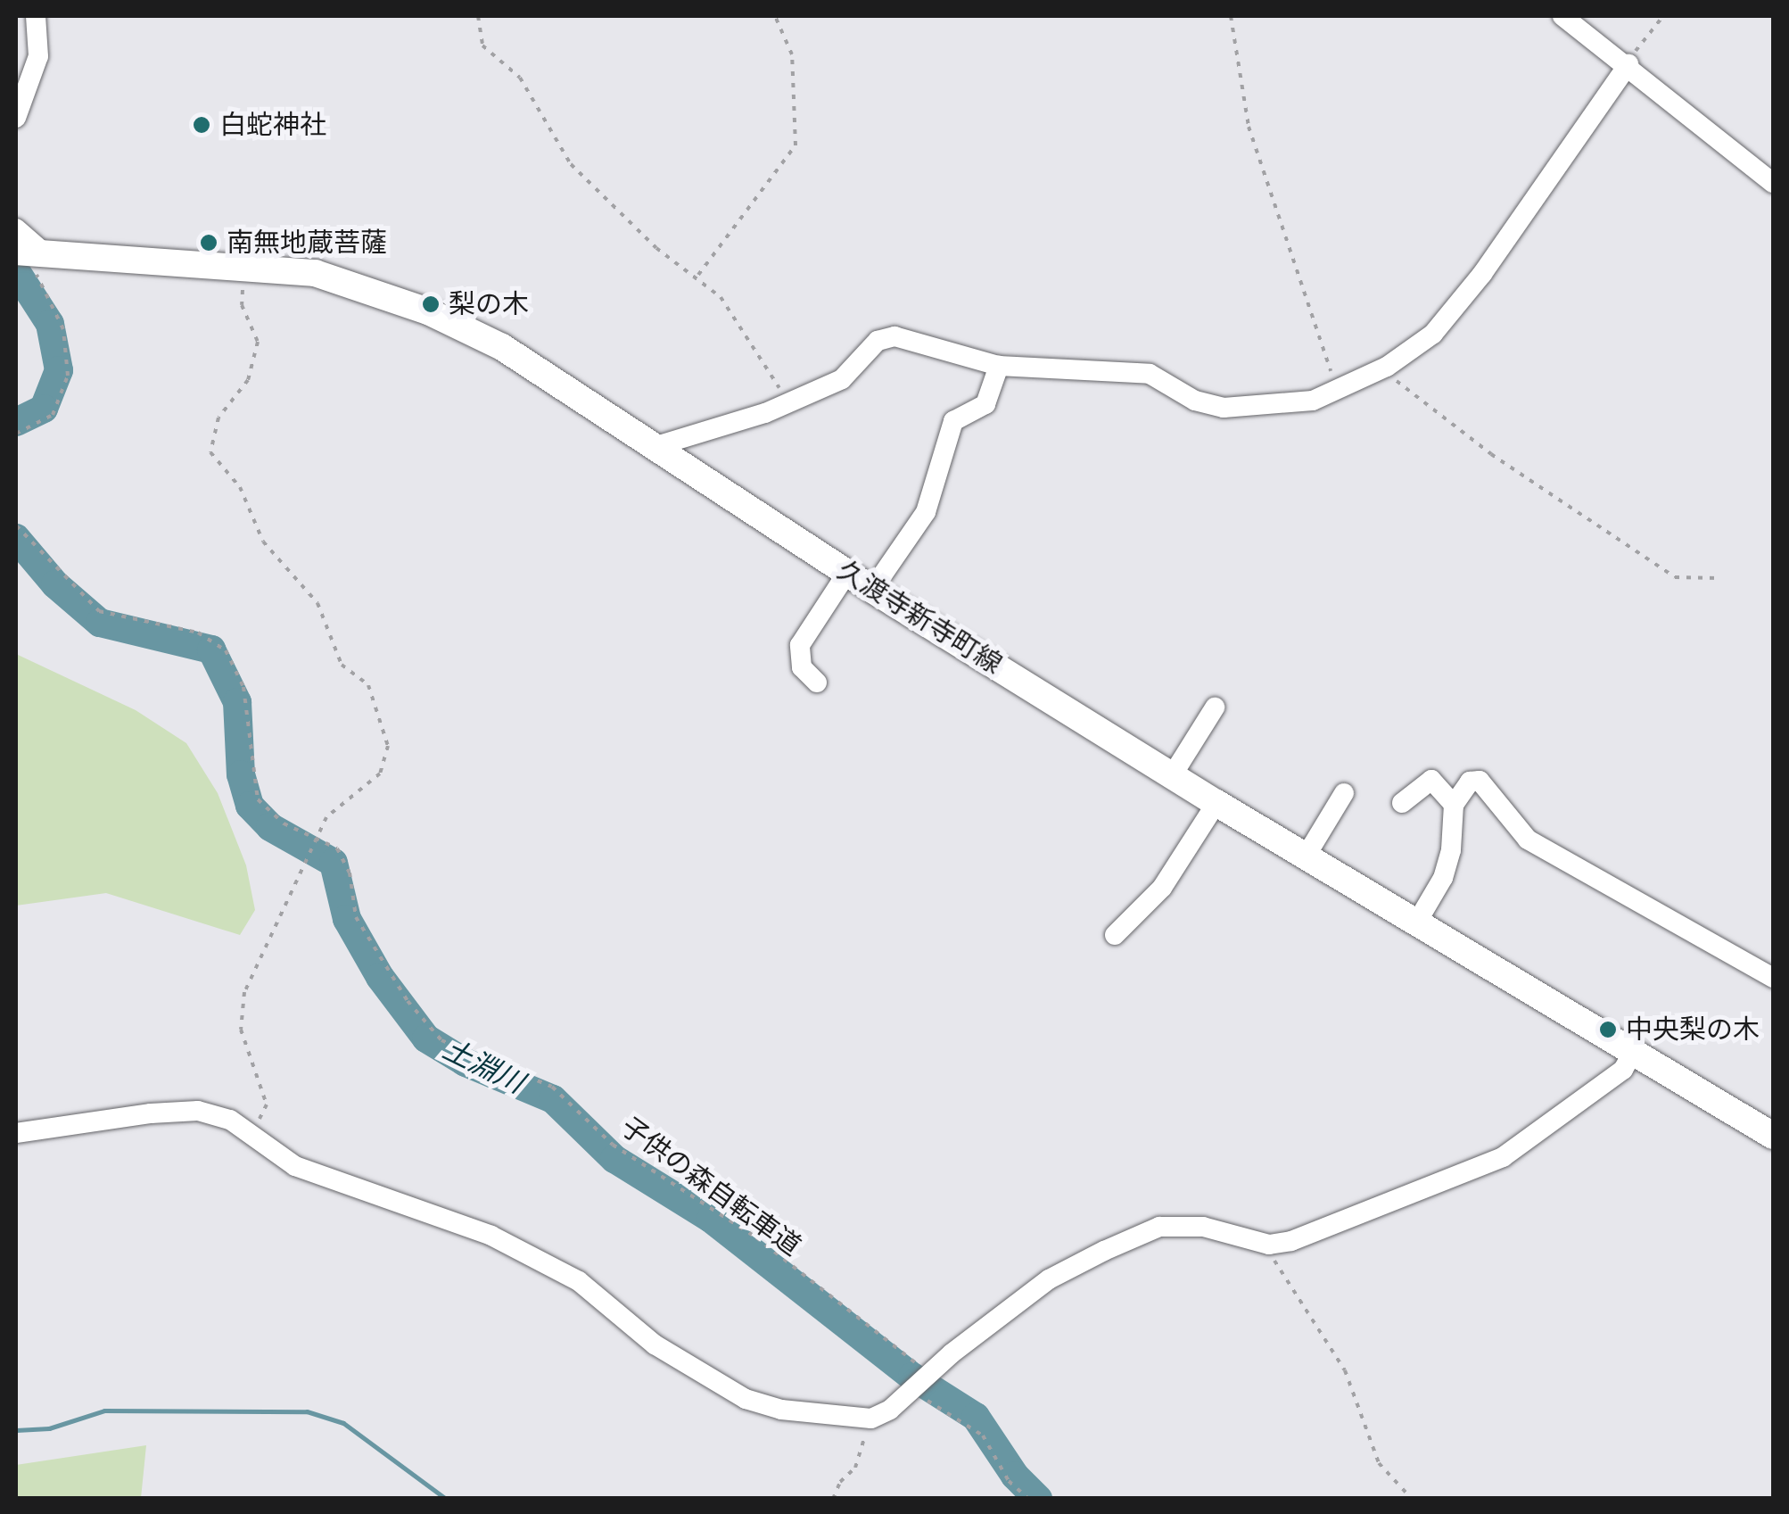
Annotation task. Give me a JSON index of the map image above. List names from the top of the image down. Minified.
{"streets":{"main road":["久渡寺新寺町線"],"path":["子供の森自転車道"]},"water":["土淵川"],"places":["白蛇神社","南無地蔵菩薩","梨の木","中央梨の木"]}
